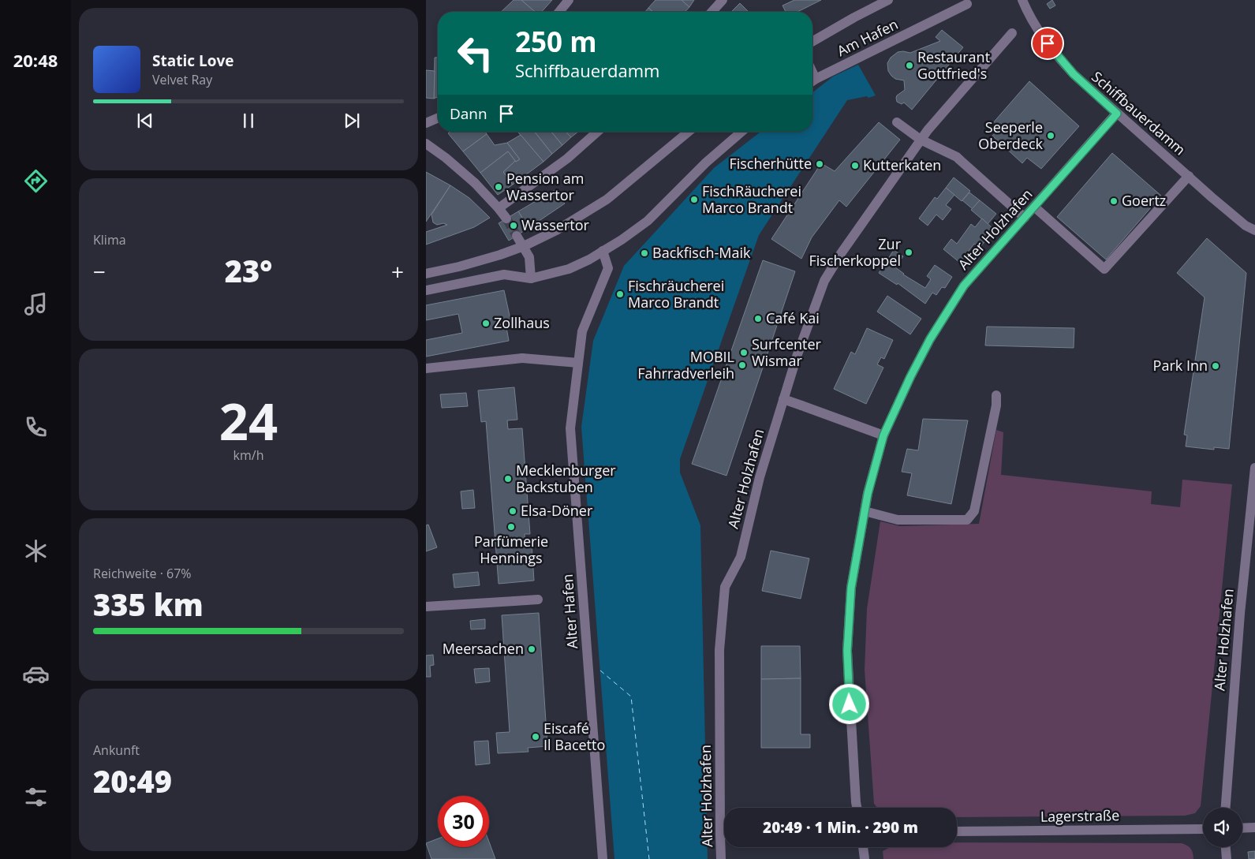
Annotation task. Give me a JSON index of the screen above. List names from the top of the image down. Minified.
{"streets":{"street":["Am Hafen","Schiffbauerdamm","Alter Holzhafen","Alter Hafen","Lagerstraße"]},"crossings":[["Schiffbauerdamm","Alter Holzhafen"]],"places":["Restaurant Gottfried's","Seeperle Oberdeck","Fischerhütte","Kutterkaten","Pension am Wassertor","FischRäucherei Marco Brandt","Goertz","Wassertor","Zur Fischerkoppel","Backfisch-Maik","Fischräucherei Marco Brandt","Café Kai","Zollhaus","Surfcenter Wismar","MOBIL Fahrradverleih","Park Inn","Mecklenburger Backstuben","Elsa-Döner","Parfümerie Hennings","Meersachen","Eiscafé Il Bacetto"],"page":{"tabs":"20:48","turn":["250 m","Schiffbauerdamm"],"song":["Static Love","Velvet Ray"],"then":"Dann","tile":["Klima",["24","km/h"],["Reichweite · 67%","335 km"],["Ankunft","20:49"]],"heat":["−","23°","+"],"limit":"30","trip":"20:49 · 1 Min. · 290 m"}}
